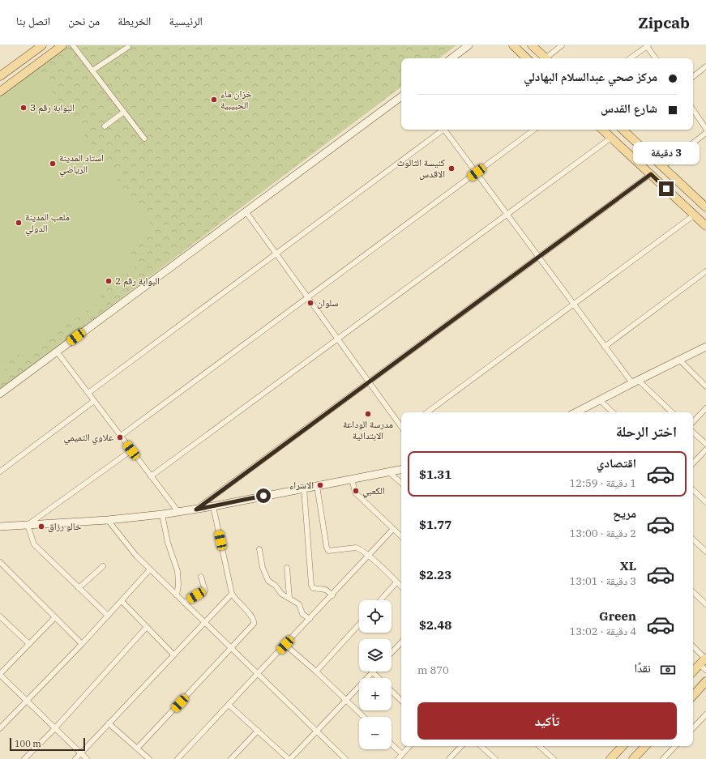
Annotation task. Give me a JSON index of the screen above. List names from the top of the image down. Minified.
{"places":["خزان ماء الحبيبية","البوابة رقم 3","استاد المدينة الرياضي","كنيسة الثالوث الاقدس","ملعب المدينة الدولي","البوابة رقم 2","سلوان","مدرسة الوداعة الابتدائية","علاوي التميمي","الاسراء","الكعبي","خالو رزاق"],"scale_bar":"100 m","page":{"header":"Zipcab","nav":["الرئيسية","الخريطة","من نحن","اتصل بنا"],"banner":["مركز صحي عبدالسلام البهادلي","شارع القدس"],"bubble":"3 دقيقة","heading":"اختر الرحلة","list":[{"name":"اقتصادي","note":"1 دقيقة · 12:59","value":"$1.31"},{"name":"مريح","note":"2 دقيقة · 13:00","value":"$1.77"},{"name":"XL","note":"3 دقيقة · 13:01","value":"$2.23"},{"name":"Green","note":"4 دقيقة · 13:02","value":"$2.48"}],"map_buttons":["+","−"],"pay":["نقدًا","870 m"],"buttons":"تأكيد","scale":"100 m"}}
